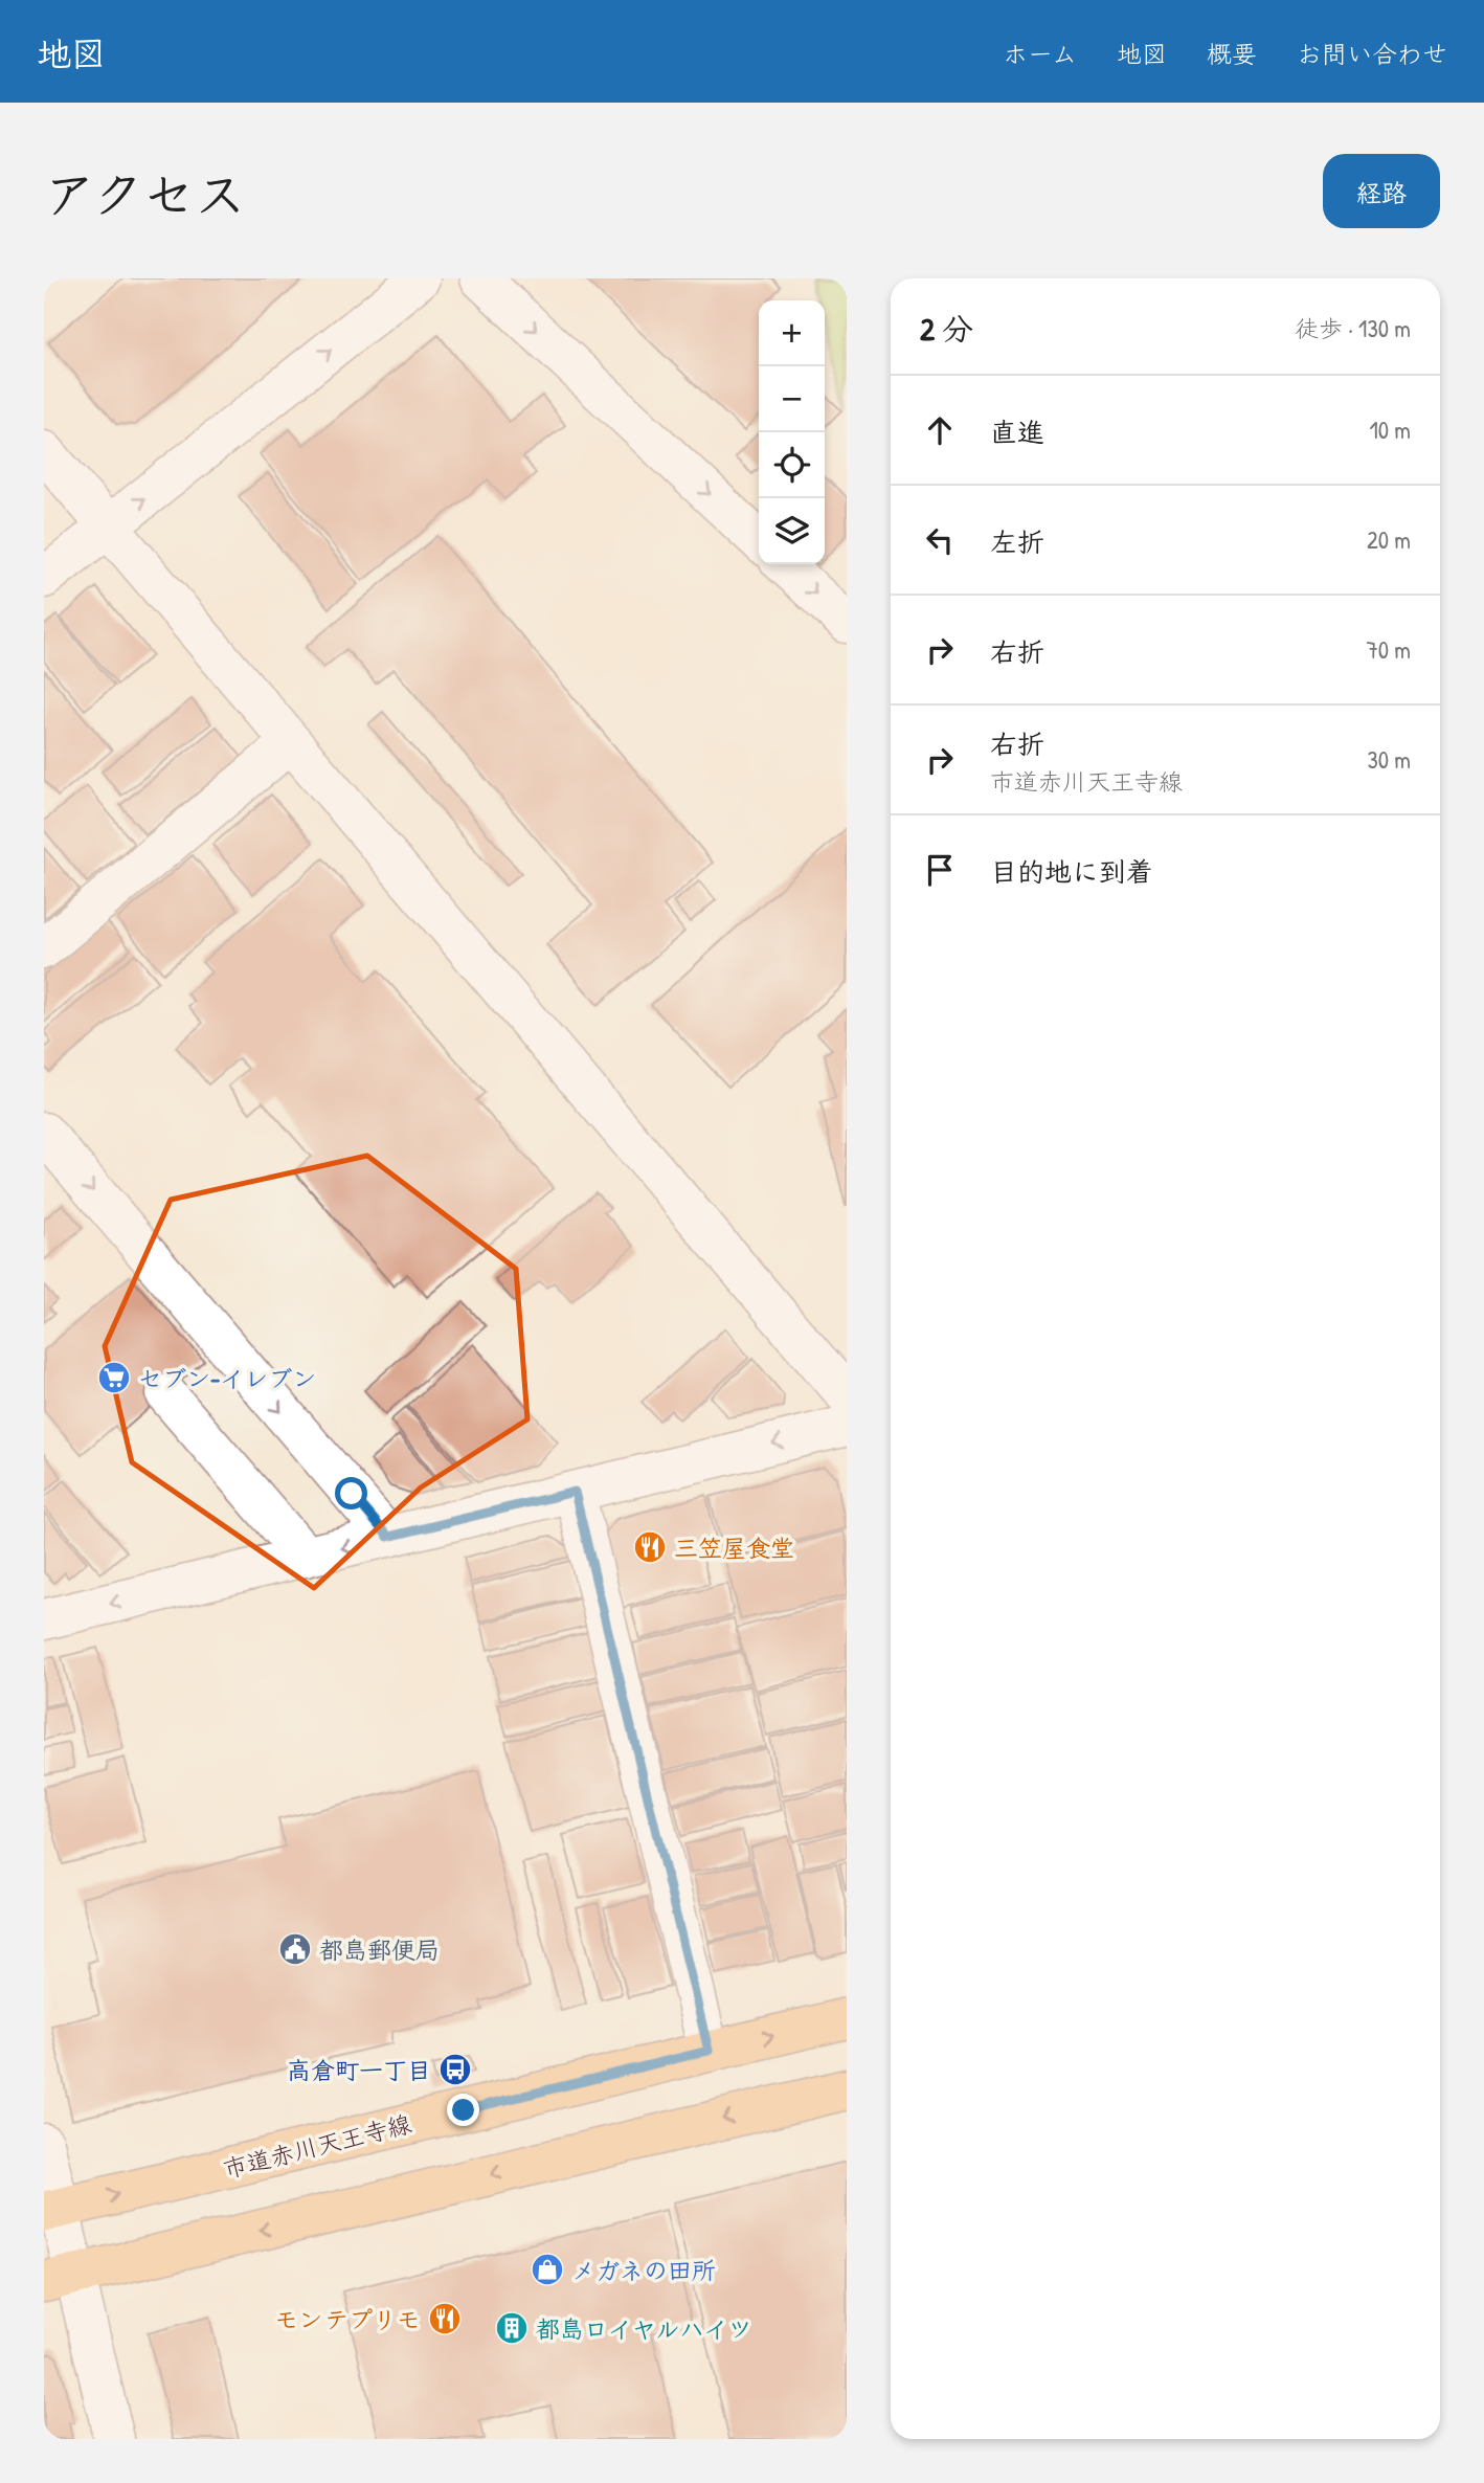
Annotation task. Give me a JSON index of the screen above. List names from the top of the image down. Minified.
{"streets":{"main road":["市道赤川天王寺線"]},"places":{"supermarket":["セブン-イレブン"],"restaurant":["三笠屋食堂","モンテプリモ"],"public building":["都島郵便局"],"bus stop":["高倉町一丁目"],"shop":["メガネの田所"],"building":["都島ロイヤルハイツ"]},"page":{"header":"地図","nav":["ホーム","地図","概要","お問い合わせ"],"title":"アクセス","buttons":"経路","heading":["2 分","徒歩 · 130 m"],"map_buttons":["+","−"],"list":[["直進","10 m"],["左折","20 m"],["右折","70 m"],["右折","市道赤川天王寺線","30 m"],"目的地に到着"]}}
